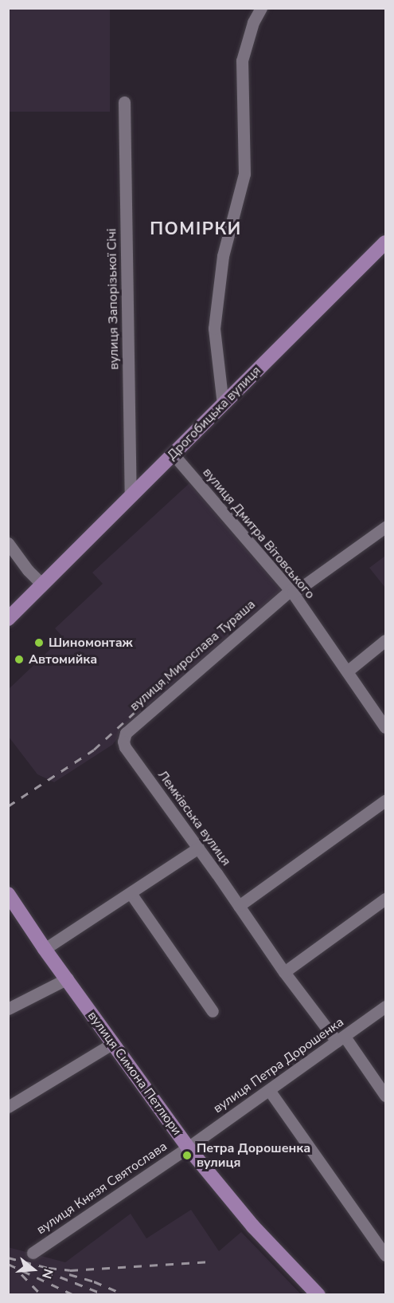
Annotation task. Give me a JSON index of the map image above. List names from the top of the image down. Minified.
{"streets":{"main road":["Дрогобицька вулиця","вулиця Симона Петлюри"],"street":["вулиця Запорізької Січі","вулиця Дмитра Вітовського","вулиця Мирослава Тураша","Лемківська вулиця","вулиця Петра Дорошенка","вулиця Князя Святослава"]},"crossings":[["вулиця Запорізької Січі","Дрогобицька вулиця"],["Дрогобицька вулиця","вулиця Дмитра Вітовського"],["вулиця Дмитра Вітовського","вулиця Мирослава Тураша"],["вулиця Мирослава Тураша","Лемківська вулиця"],["Лемківська вулиця","вулиця Петра Дорошенка"],["вулиця Петра Дорошенка","вулиця Симона Петлюри"],["вулиця Петра Дорошенка","вулиця Князя Святослава"],["вулиця Симона Петлюри","вулиця Князя Святослава"]],"districts":["ПОМІРКИ"],"places":["Шиномонтаж","Автомийка","Петра Дорошенка вулиця"],"north":"right"}
